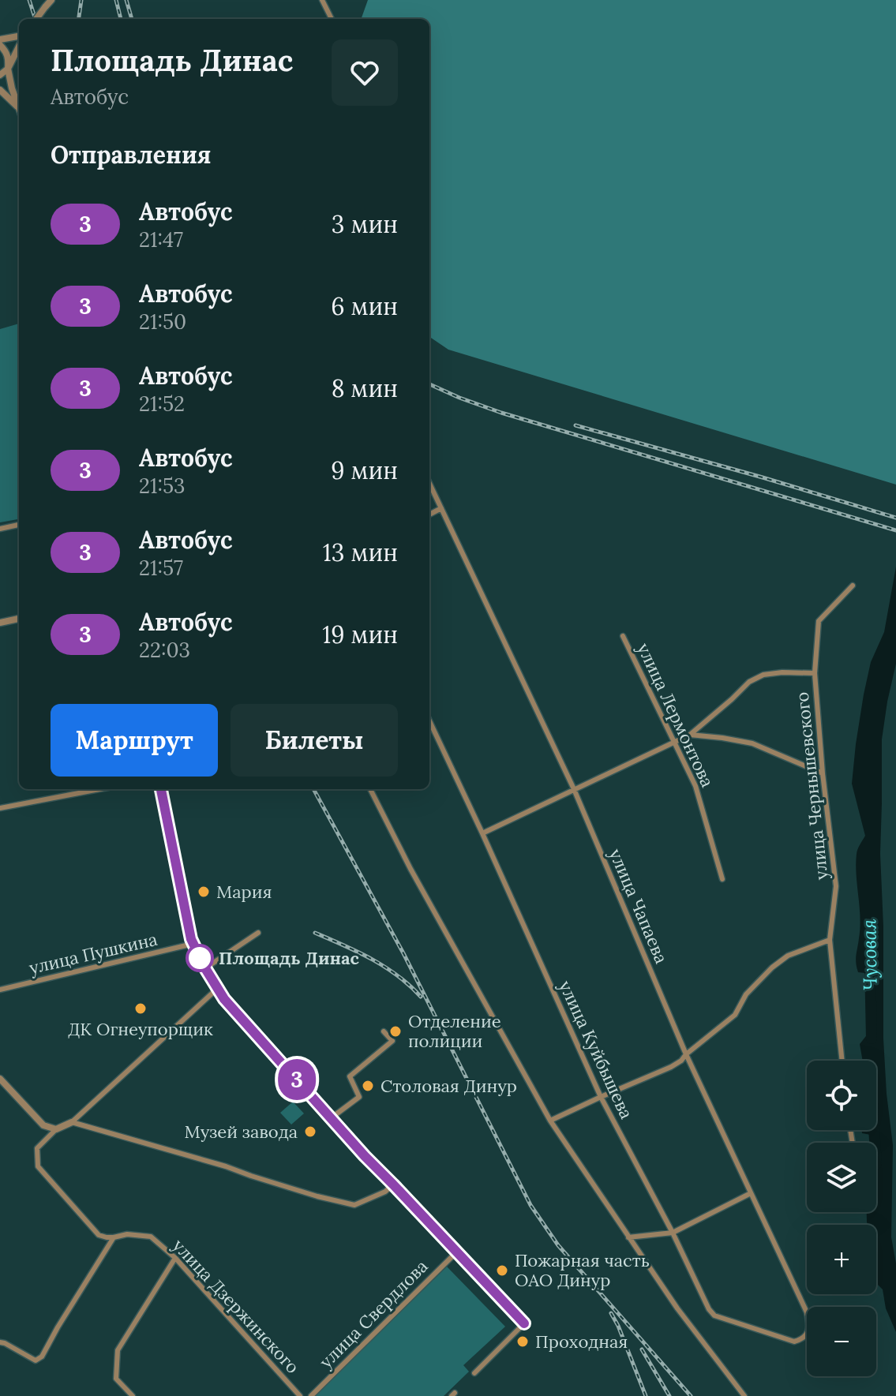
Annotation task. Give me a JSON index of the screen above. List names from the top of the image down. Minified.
{"streets":{"street":["улица Лермонтова","улица Чернышевского","улица Чапаева","улица Пушкина","улица Куйбышева","улица Дзержинского","улица Свердлова"]},"crossings":[["улица Чапаева","улица Куйбышева"]],"water":["Чусовая"],"places":["Мария","Площадь Динас","ДК Огнеупорщик","Отделение полиции","Столовая Динур","Музей завода","Пожарная часть ОАО Динур","Проходная"],"lines":["bus line 3"],"page":{"on_map":"3","heading":[["Площадь Динас","Автобус"],"Отправления"],"list":[{"mark":"3","name":"Автобус","note":"21:47","value":"3 мин"},{"mark":"3","name":"Автобус","note":"21:50","value":"6 мин"},{"mark":"3","name":"Автобус","note":"21:52","value":"8 мин"},{"mark":"3","name":"Автобус","note":"21:53","value":"9 мин"},{"mark":"3","name":"Автобус","note":"21:57","value":"13 мин"},{"mark":"3","name":"Автобус","note":"22:03","value":"19 мин"}],"buttons":["Маршрут","Билеты"],"map_buttons":["+","−"]}}
